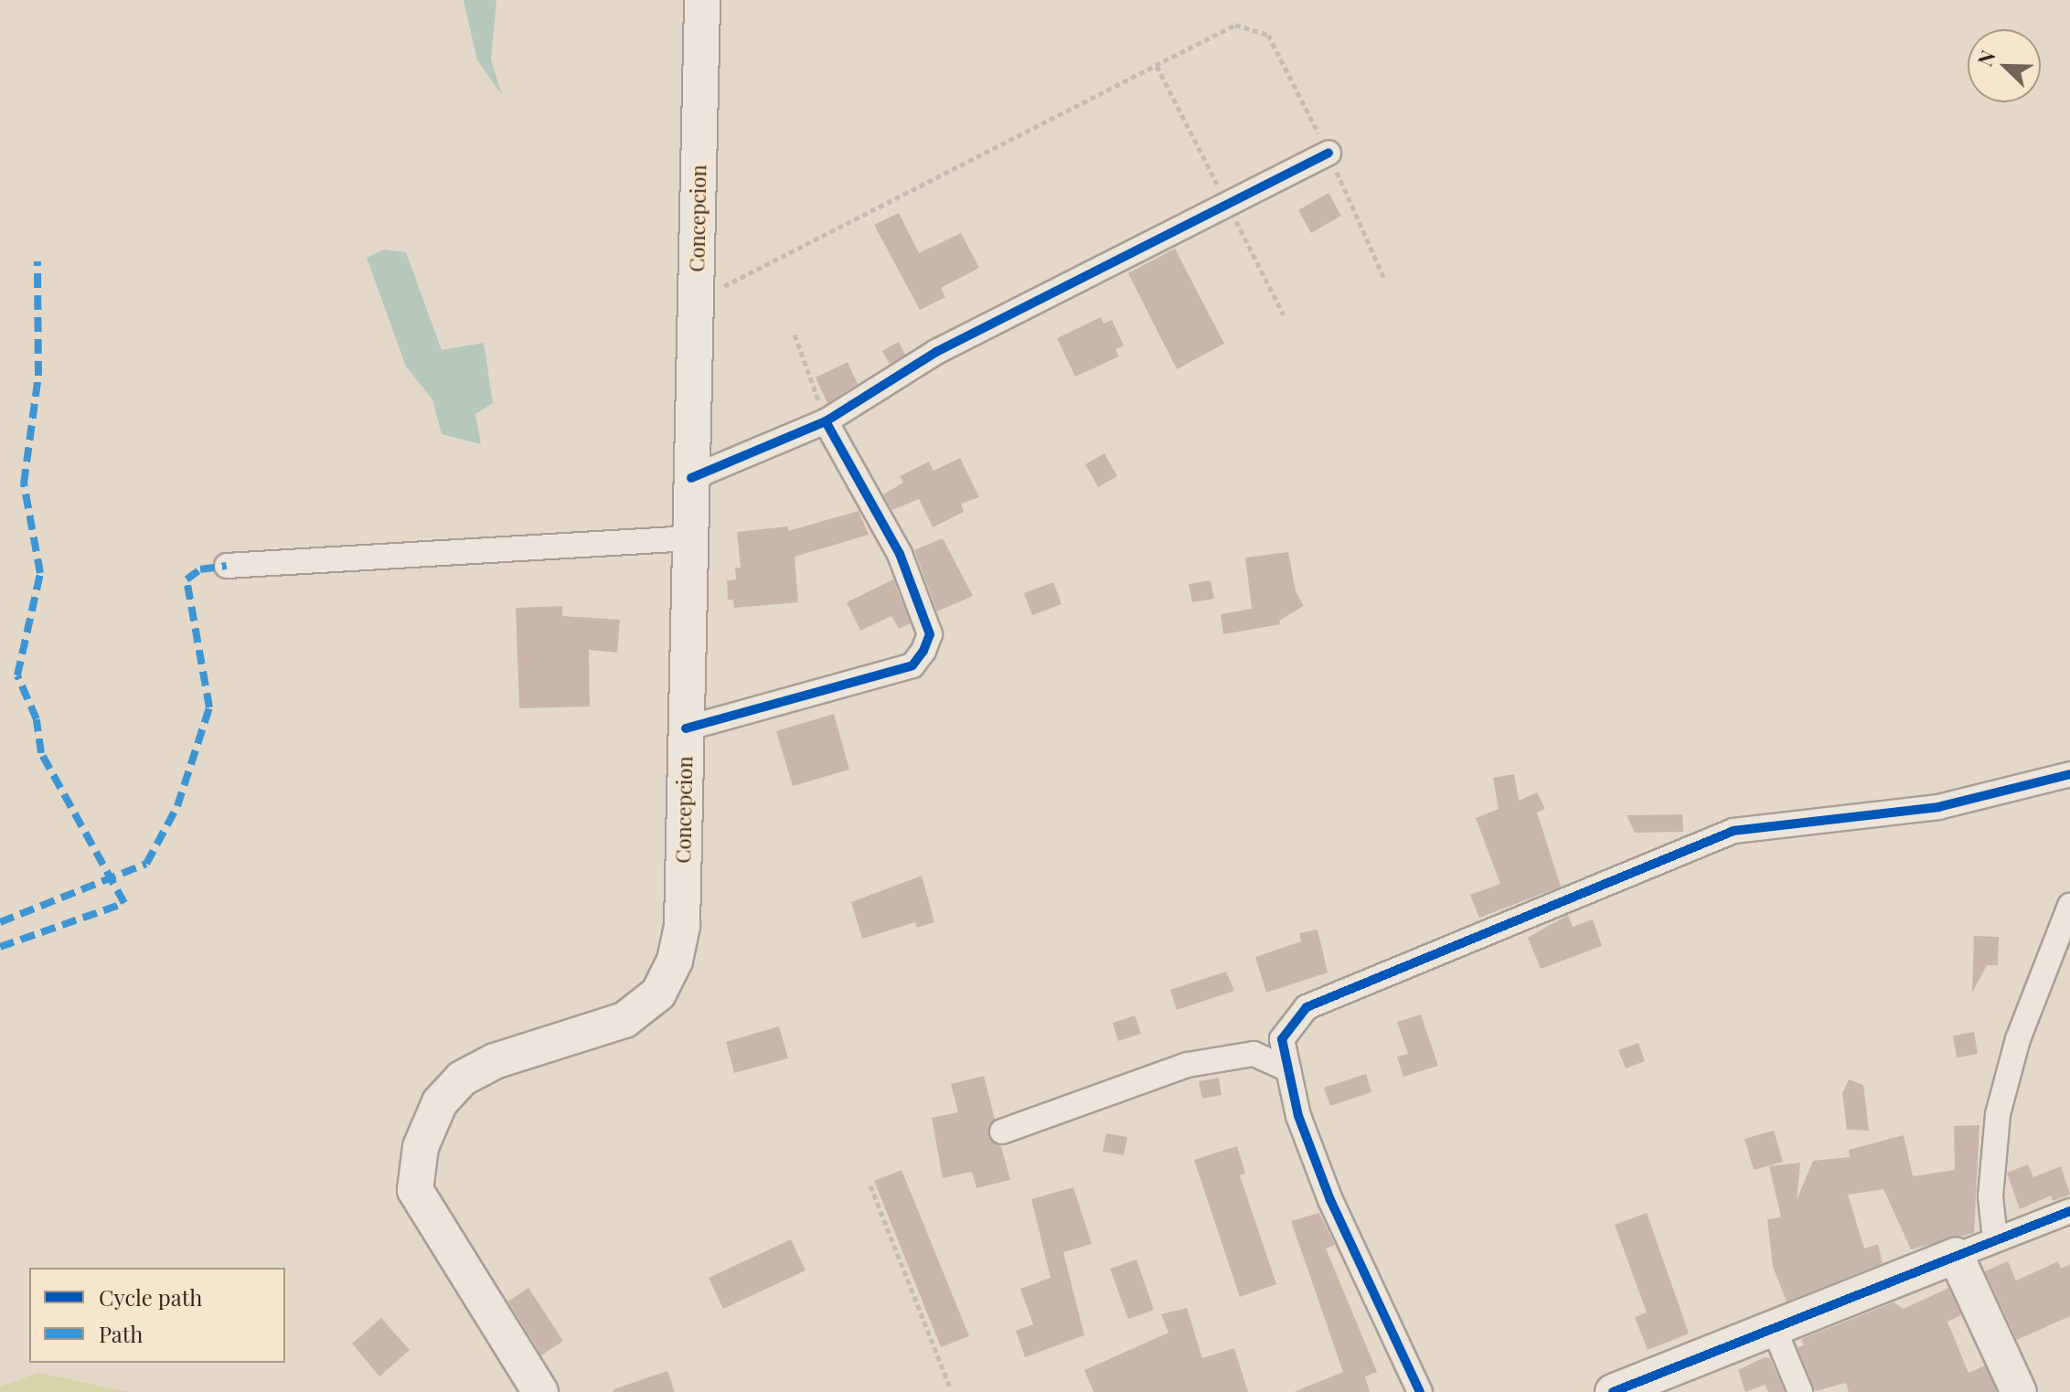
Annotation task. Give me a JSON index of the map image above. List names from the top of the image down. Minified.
{"streets":{"main road":["Concepcion"]},"legend":["Cycle path","Path"],"north":"top left"}
